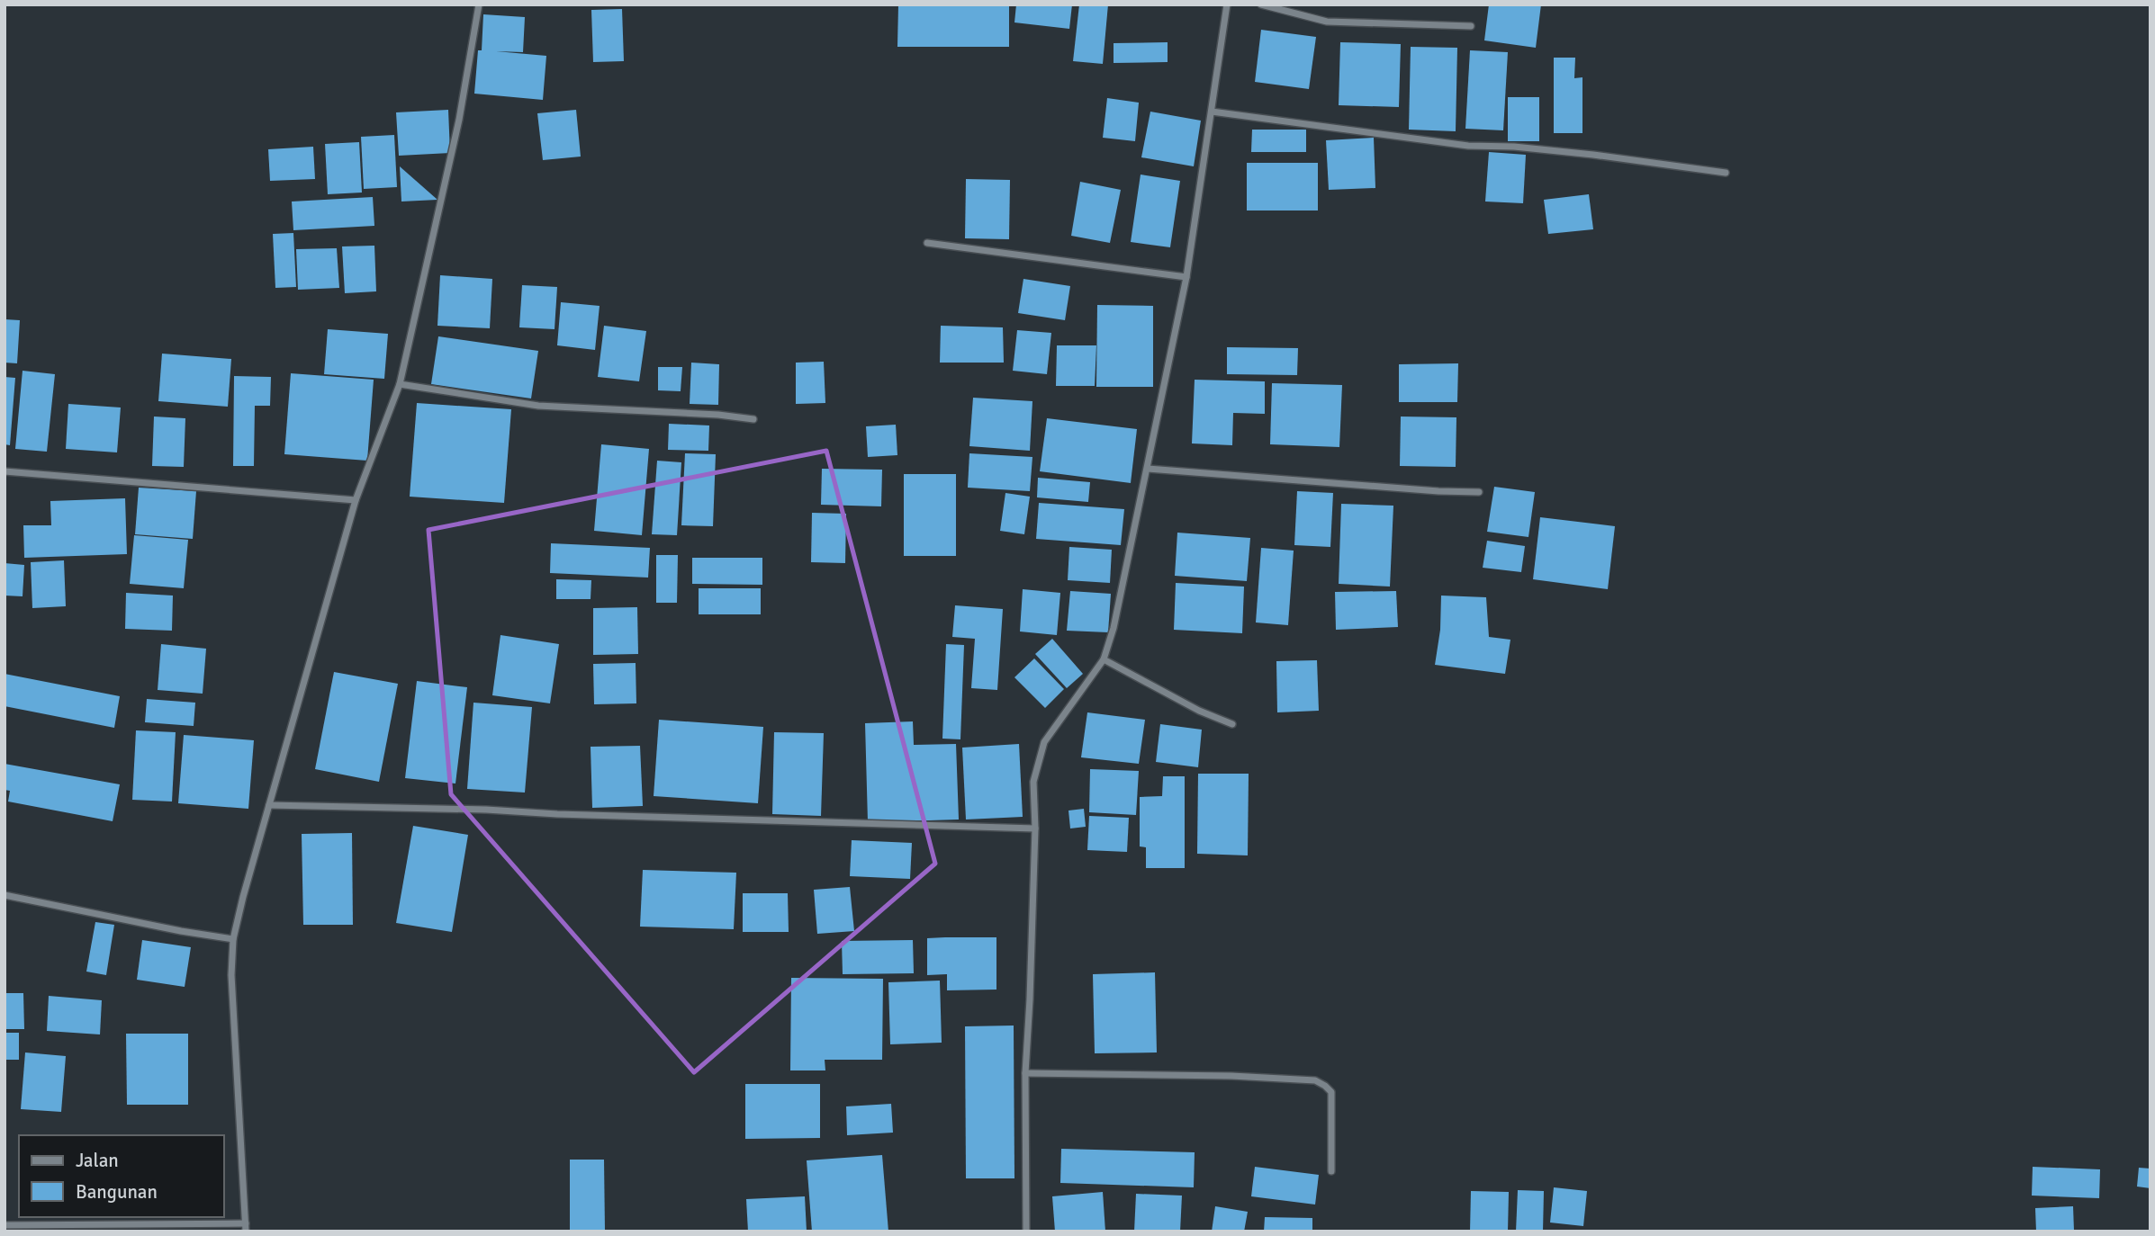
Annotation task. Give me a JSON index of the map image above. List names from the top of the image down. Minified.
{"legend":["Jalan","Bangunan"]}
